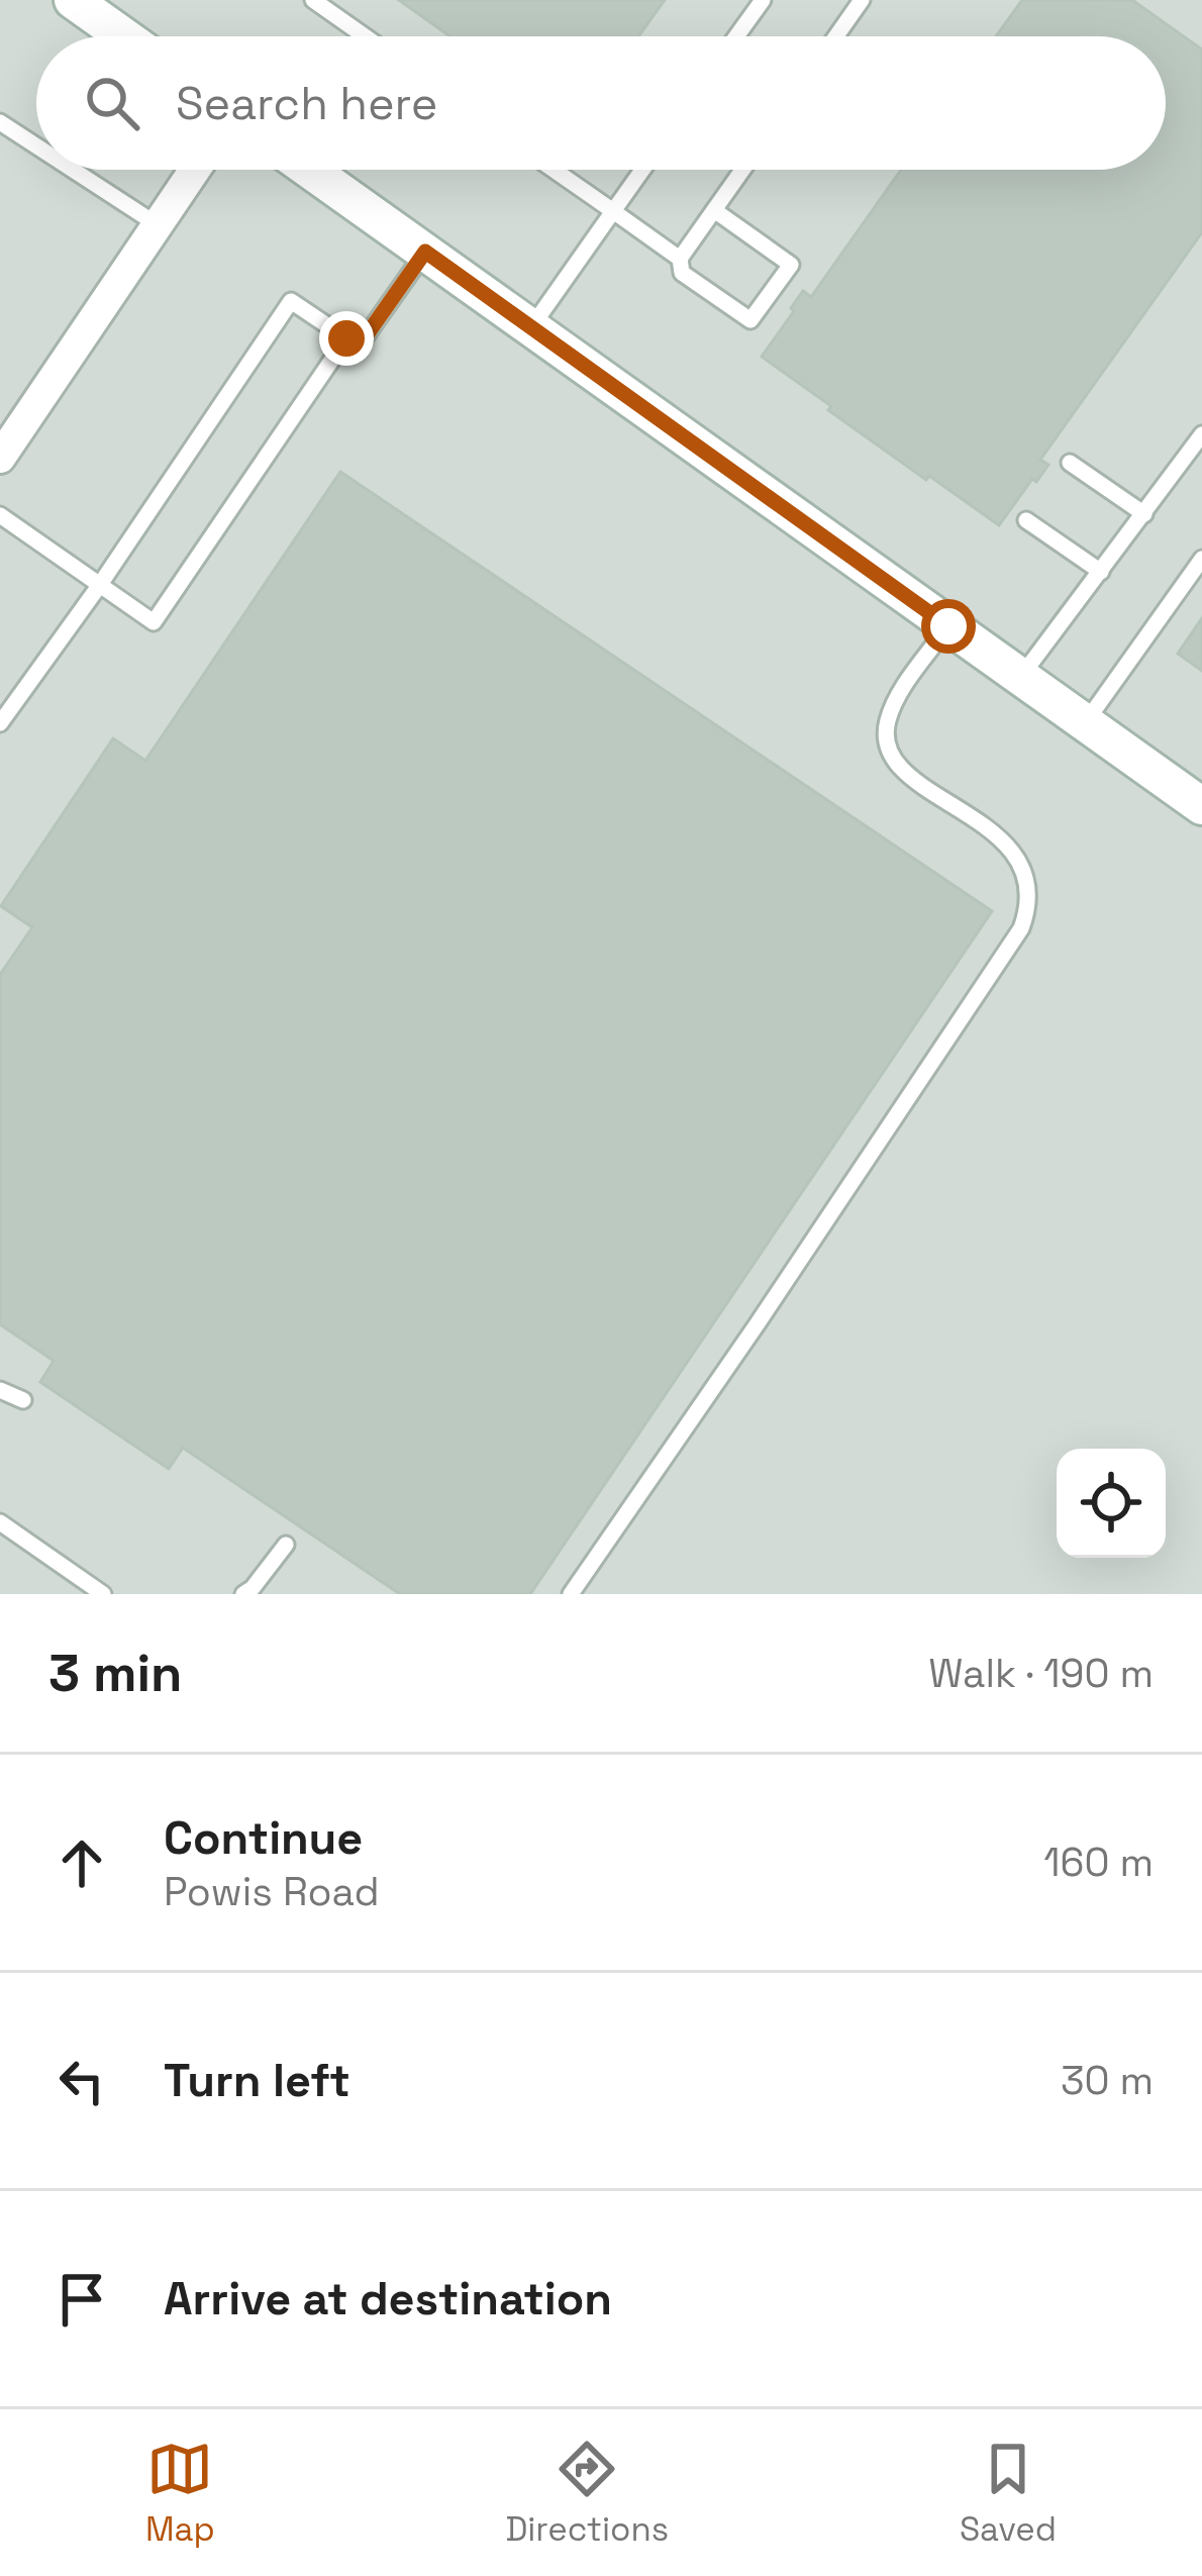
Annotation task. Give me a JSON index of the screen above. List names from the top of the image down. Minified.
{"page":{"search":"Search here","heading":["3 min","Walk · 190 m"],"list":[["Continue","Powis Road","160 m"],["Turn left","30 m"],"Arrive at destination"],"nav":["Map","Directions","Saved"]}}
